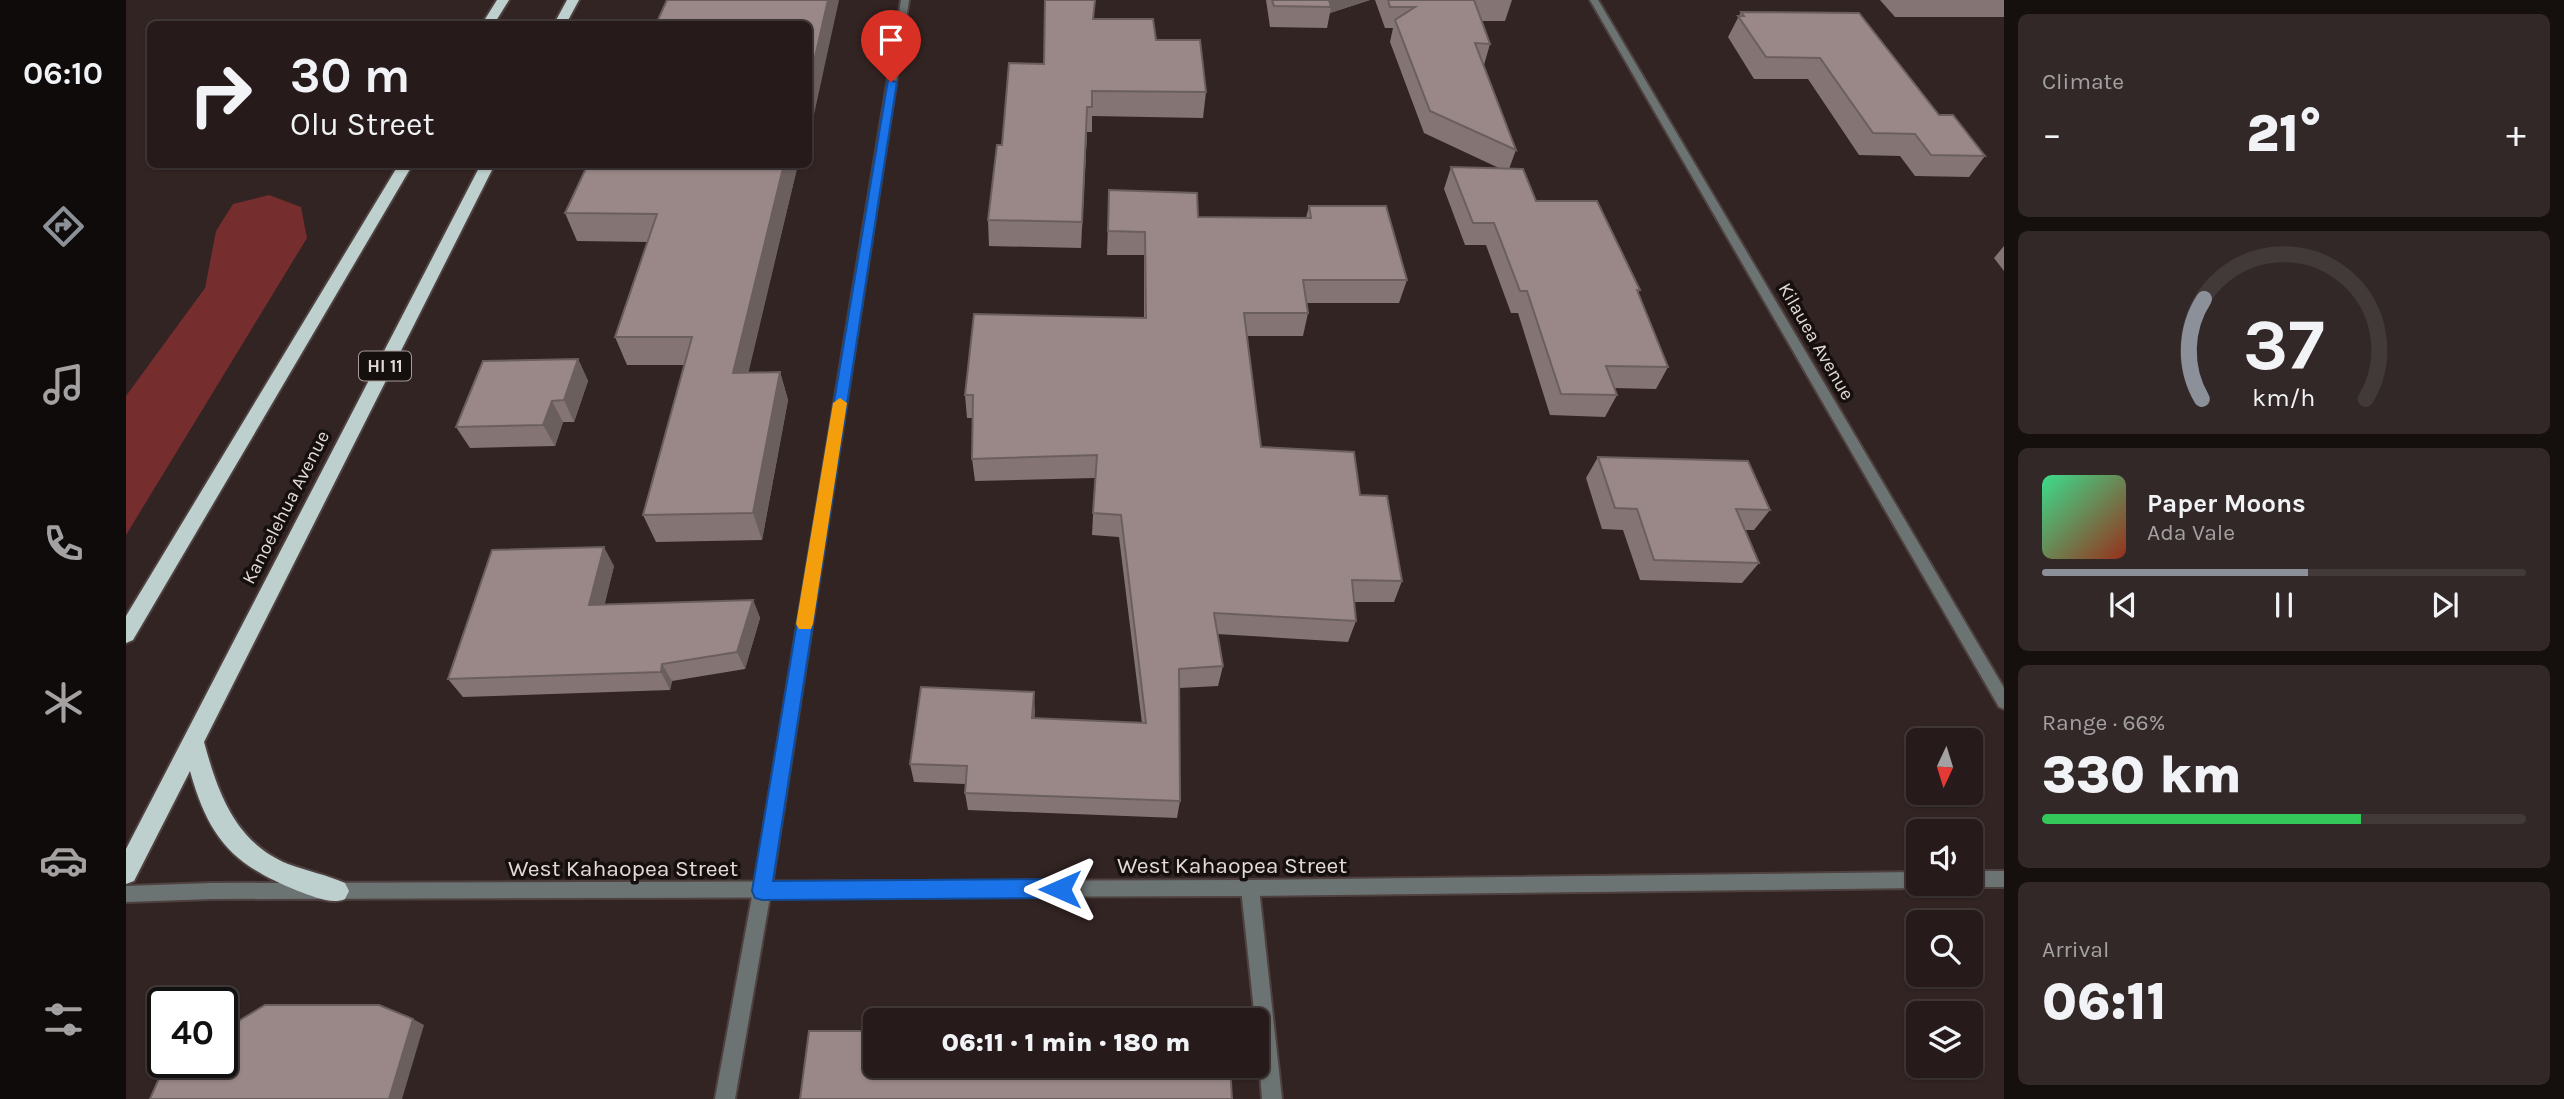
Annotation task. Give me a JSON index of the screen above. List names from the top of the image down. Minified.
{"streets":{"highway":["HI 11","Kanoelehua Avenue"],"street":["Kilauea Avenue","West Kahaopea Street"]},"north":"bottom","page":{"tabs":"06:10","tile":["Climate",["Range · 66%","330 km"],["Arrival","06:11"]],"turn":["30 m","Olu Street"],"heat":["−","21°","+"],"song":["Paper Moons","Ada Vale"],"limit":"40","trip":"06:11 · 1 min · 180 m","gauge":["37","km/h"]}}
